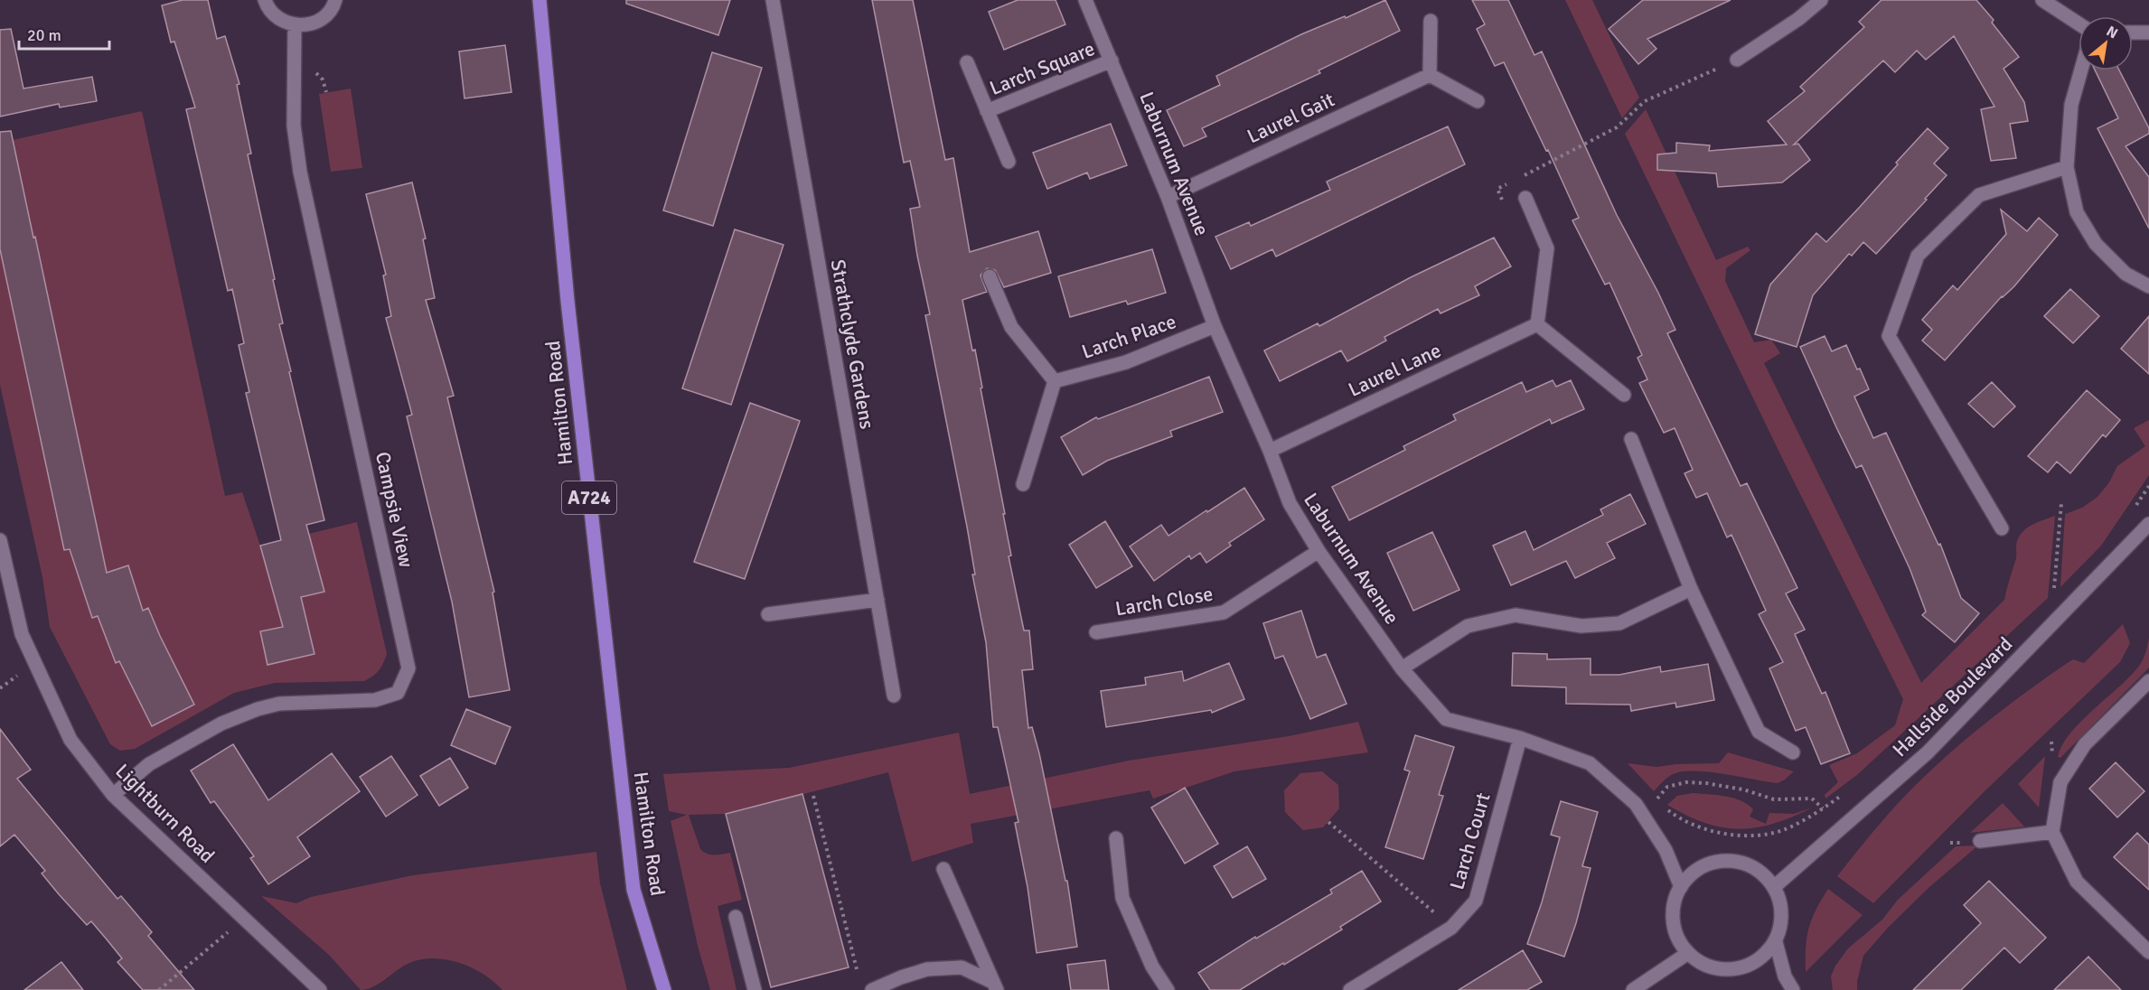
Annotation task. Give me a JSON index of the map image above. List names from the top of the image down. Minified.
{"streets":{"main road":["Hamilton Road","A724"],"street":["Larch Square","Laurel Gait","Laburnum Avenue","Larch Place","Strathclyde Gardens","Laurel Lane","Campsie View","Larch Close","Hallside Boulevard","Lightburn Road","Larch Court"]},"crossings":[["Larch Square","Laburnum Avenue"],["Laurel Gait","Laburnum Avenue"],["Laburnum Avenue","Larch Place"],["Laburnum Avenue","Laurel Lane"],["Laburnum Avenue","Larch Close"],["Laburnum Avenue","Hallside Boulevard"],["Laburnum Avenue","Larch Court"],["Campsie View","Lightburn Road"]],"scale_bar":"20 m","north":"top right"}
